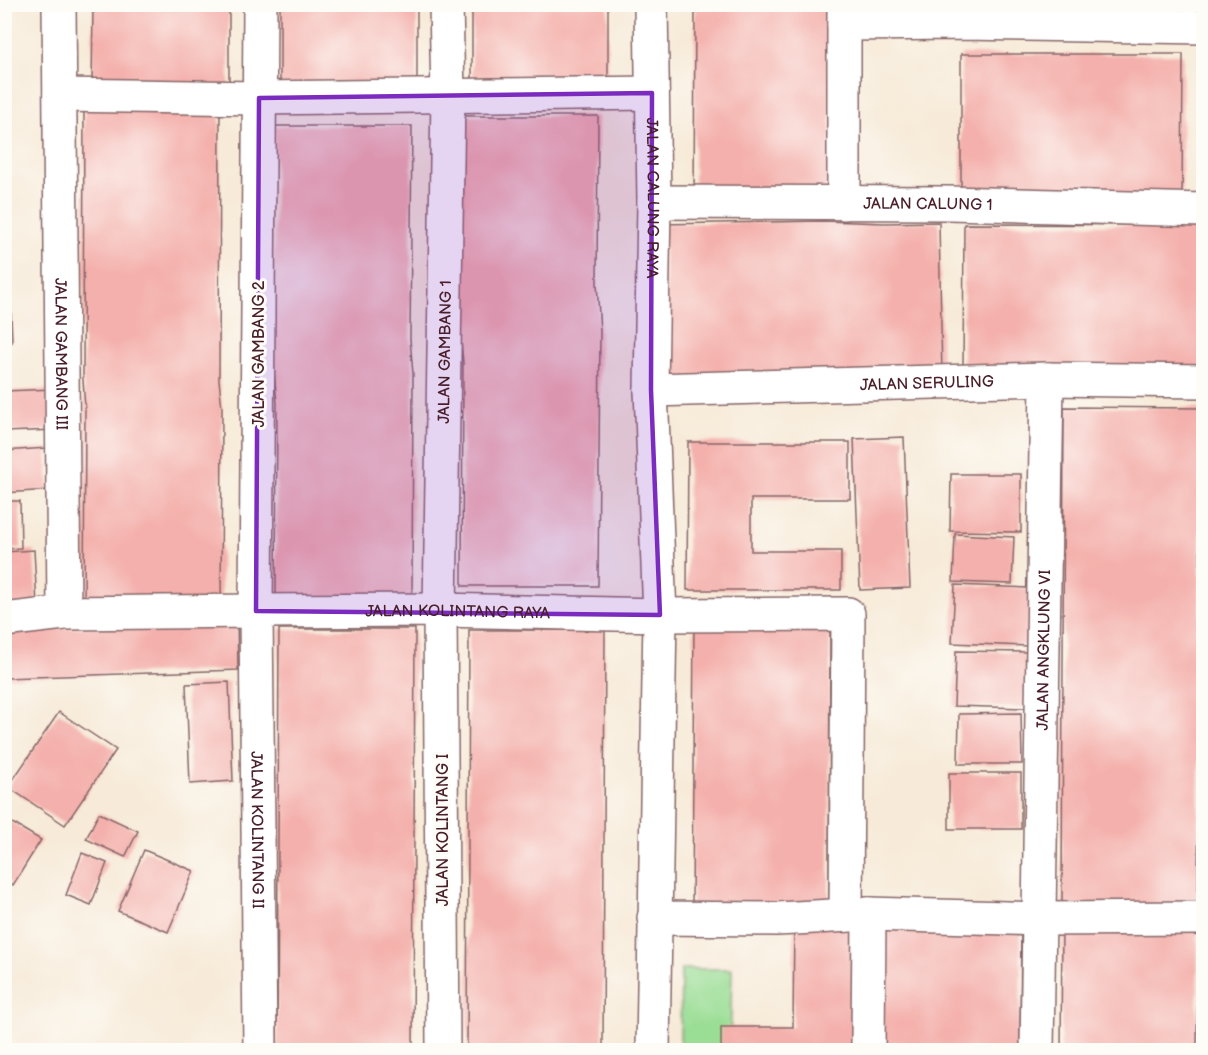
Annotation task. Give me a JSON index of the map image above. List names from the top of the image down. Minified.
{"streets":{"street":["JALAN CALUNG RAYA","JALAN CALUNG 1","JALAN GAMBANG 1","JALAN GAMBANG III","JALAN GAMBANG 2","JALAN SERULING","JALAN KOLINTANG RAYA","JALAN ANGKLUNG VI","JALAN KOLINTANG I","JALAN KOLINTANG II"]},"crossings":[["JALAN CALUNG RAYA","JALAN CALUNG 1"],["JALAN CALUNG RAYA","JALAN SERULING"],["JALAN CALUNG RAYA","JALAN KOLINTANG RAYA"],["JALAN GAMBANG 1","JALAN KOLINTANG RAYA"],["JALAN GAMBANG 1","JALAN KOLINTANG I"],["JALAN GAMBANG III","JALAN KOLINTANG RAYA"],["JALAN GAMBANG 2","JALAN KOLINTANG RAYA"],["JALAN GAMBANG 2","JALAN KOLINTANG II"],["JALAN SERULING","JALAN ANGKLUNG VI"],["JALAN KOLINTANG RAYA","JALAN KOLINTANG I"],["JALAN KOLINTANG RAYA","JALAN KOLINTANG II"]]}
